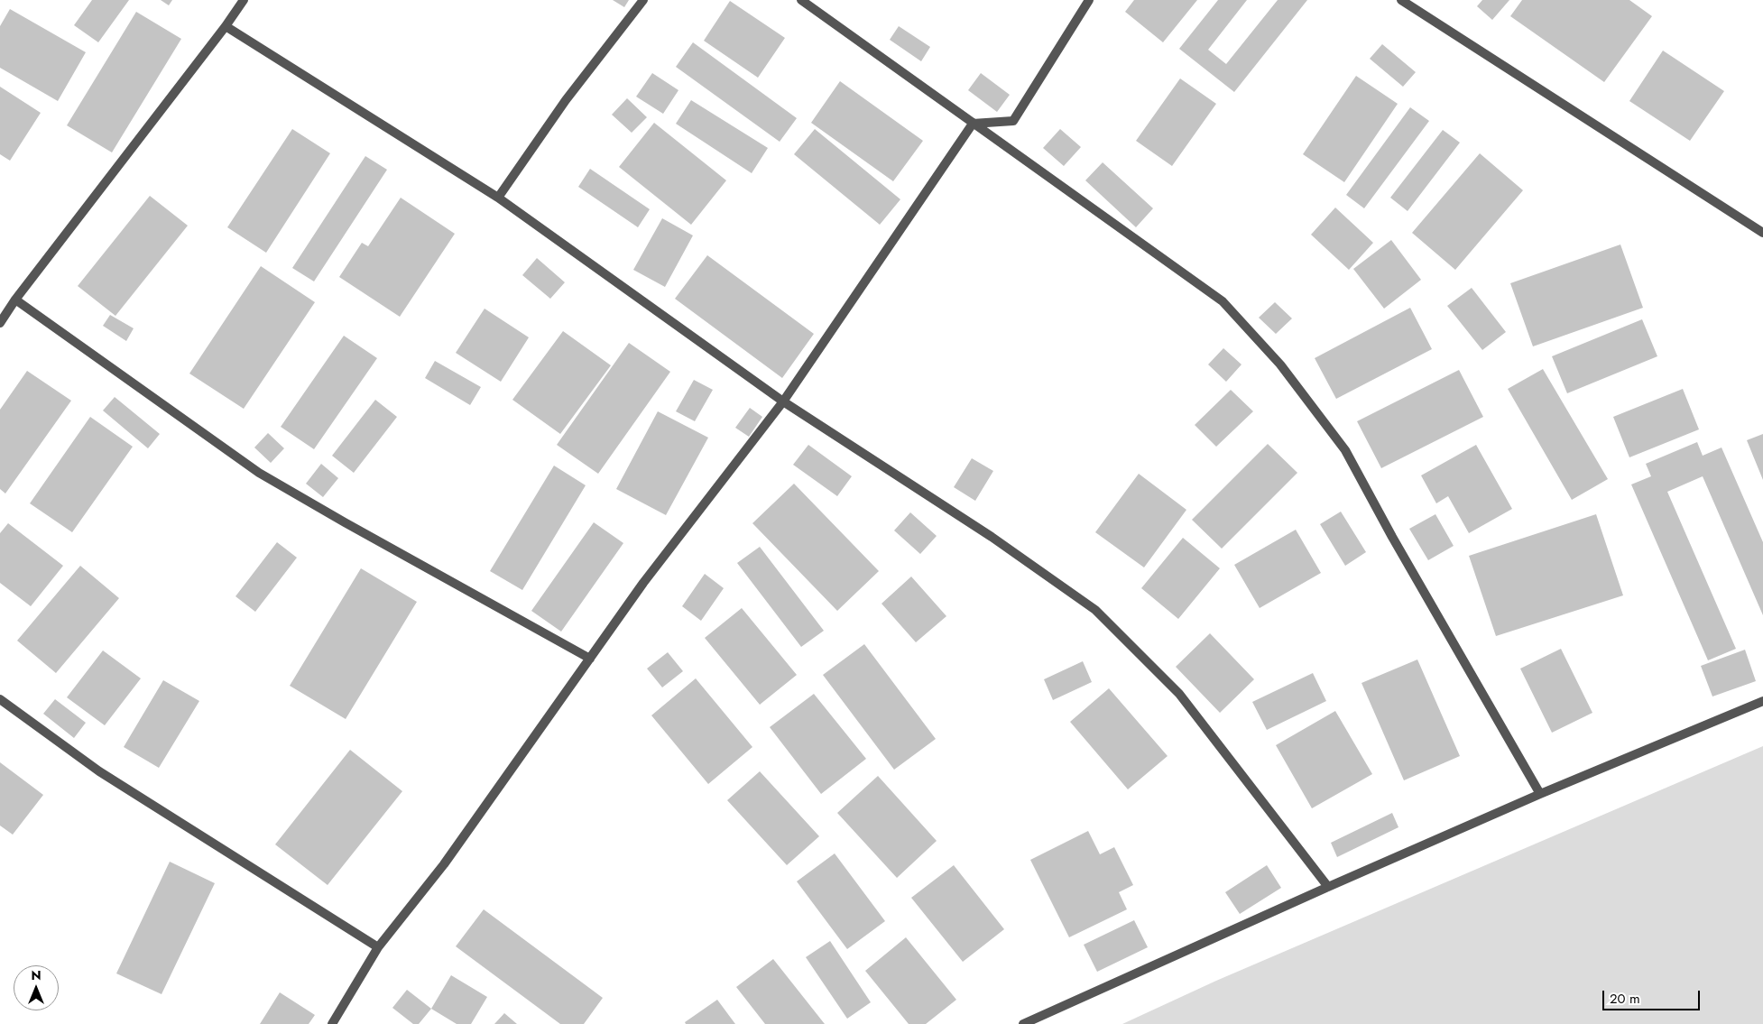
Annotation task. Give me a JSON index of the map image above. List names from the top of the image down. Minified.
{"scale_bar":"20 m","north":"top"}
